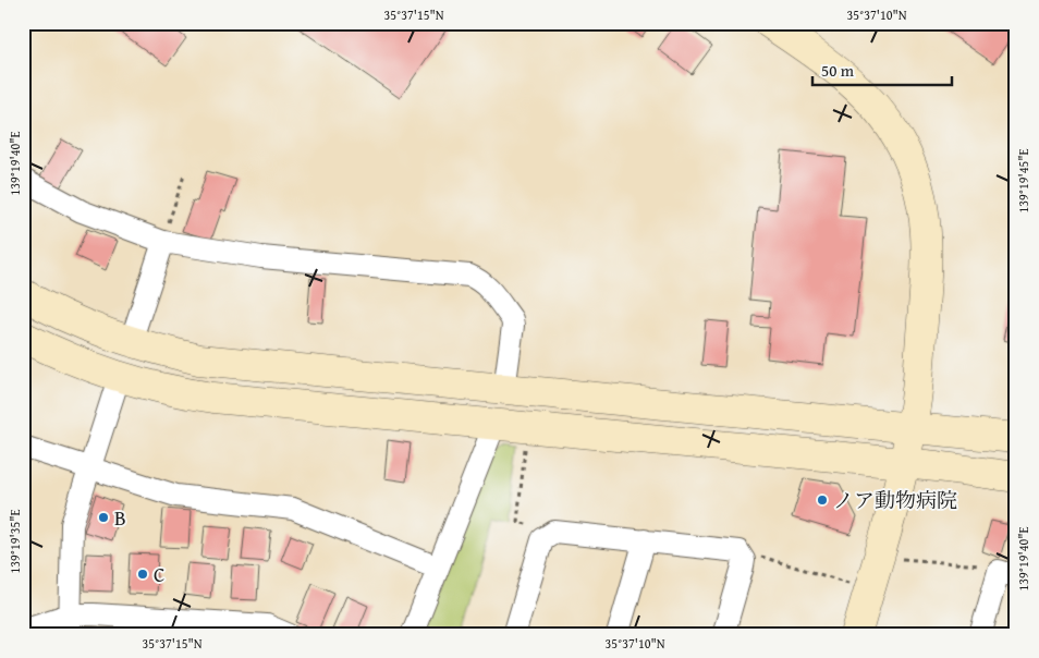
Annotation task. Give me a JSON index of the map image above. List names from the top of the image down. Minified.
{"places":["ノア動物病院","B","C"],"scale_bar":"50 m","coordinates":["35°37'15\"N","35°37'10\"N","139°19'40\"E","139°19'45\"E","139°19'35\"E"]}
